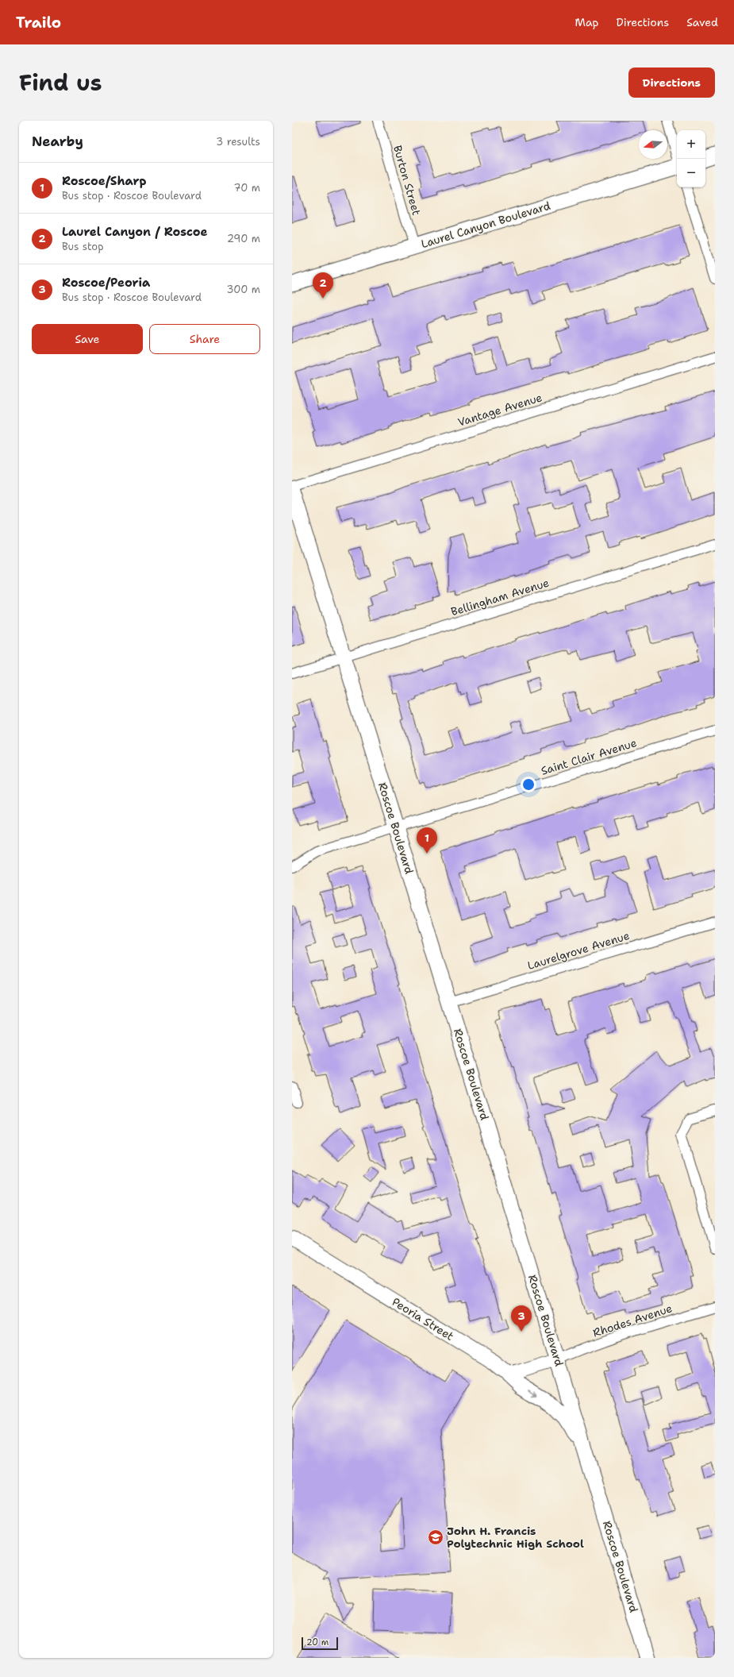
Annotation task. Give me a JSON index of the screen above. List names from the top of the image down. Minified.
{"streets":{"main road":["Laurel Canyon Boulevard","Roscoe Boulevard"],"street":["Burton Street","Vantage Avenue","Bellingham Avenue","Saint Clair Avenue","Laurelgrove Avenue","Peoria Street","Rhodes Avenue"]},"crossings":[["Burton Street","Laurel Canyon Boulevard"],["Bellingham Avenue","Roscoe Boulevard"],["Saint Clair Avenue","Roscoe Boulevard"],["Roscoe Boulevard","Laurelgrove Avenue"],["Roscoe Boulevard","Rhodes Avenue"]],"places":{"school or university":["John H. Francis Polytechnic High School"]},"scale_bar":"20 m","north":"left","page":{"header":"Trailo","nav":["Map","Directions","Saved"],"title":"Find us","buttons":["Directions",["Save","Share"]],"heading":["Nearby","3 results"],"map_buttons":["+","−"],"list":[{"mark":"1","name":"Roscoe/Sharp","note":"Bus stop · Roscoe Boulevard","value":"70 m"},{"mark":"2","name":"Laurel Canyon / Roscoe","note":"Bus stop","value":"290 m"},{"mark":"3","name":"Roscoe/Peoria","note":"Bus stop · Roscoe Boulevard","value":"300 m"}],"pins":["2","1","3"],"scale":"20 m"}}
